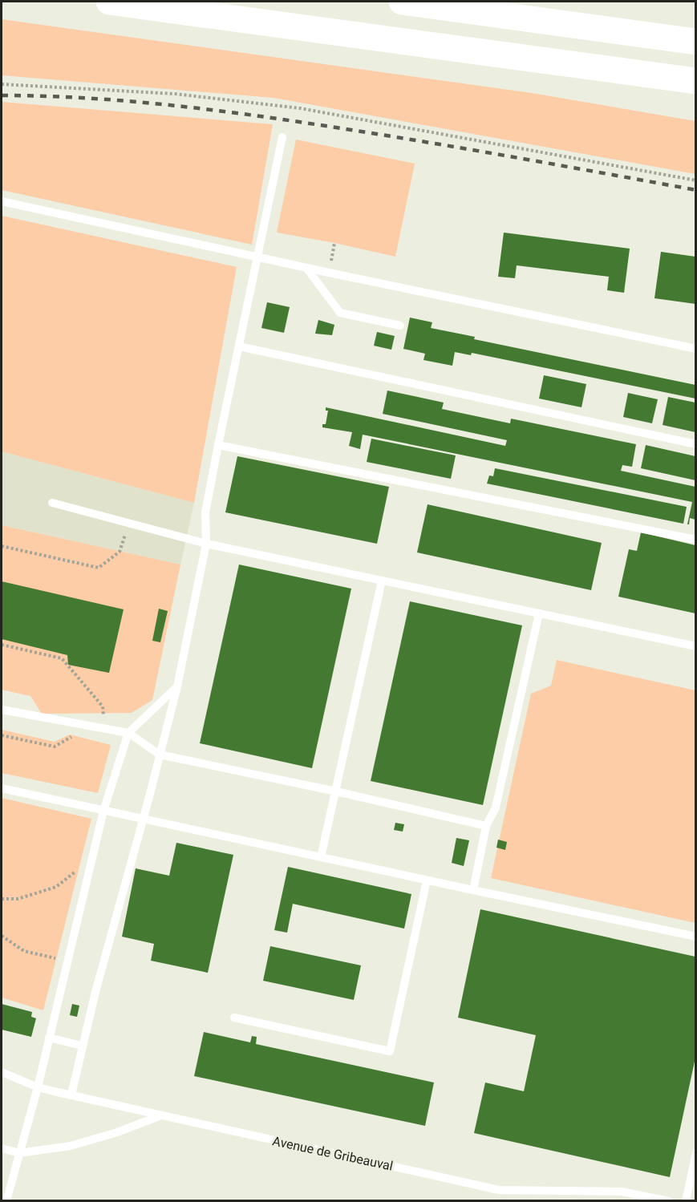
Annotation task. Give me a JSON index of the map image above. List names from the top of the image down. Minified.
{"streets":{"lane":["Avenue de Gribeauval"]}}
